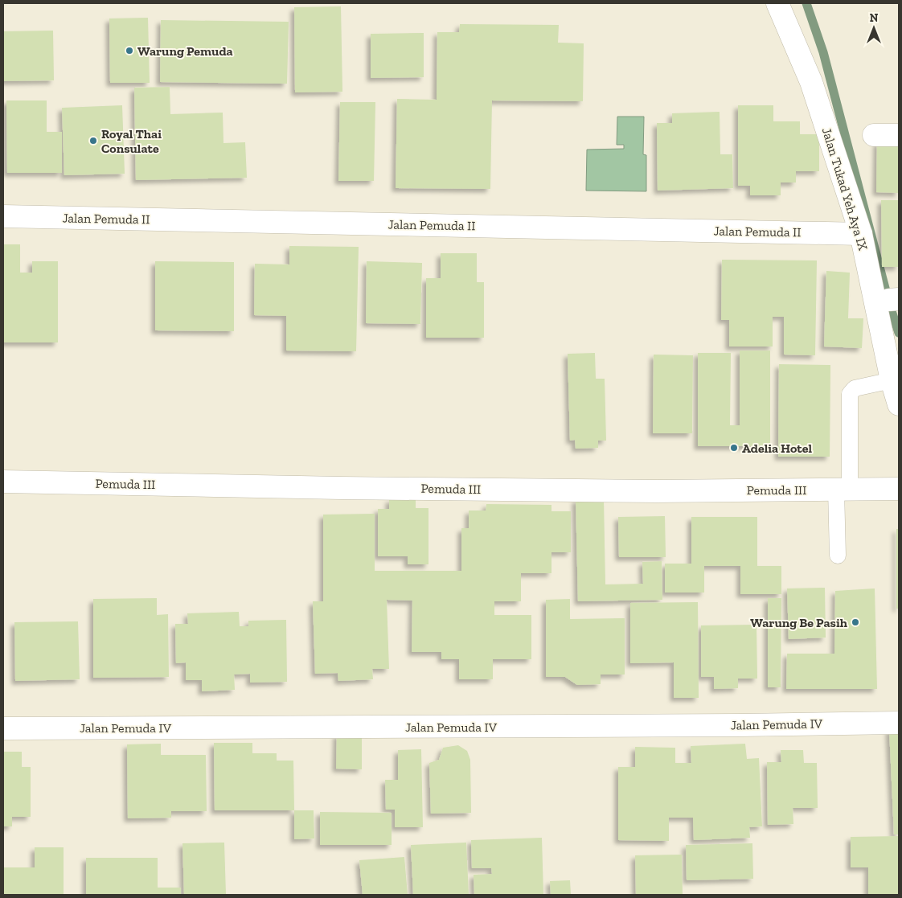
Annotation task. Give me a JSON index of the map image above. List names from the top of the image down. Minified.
{"streets":{"street":["Jalan Tukad Yeh Aya IX","Jalan Pemuda II","Pemuda III","Jalan Pemuda IV"]},"crossings":[["Jalan Tukad Yeh Aya IX","Jalan Pemuda II"]],"places":["Warung Pemuda","Royal Thai Consulate","Adelia Hotel","Warung Be Pasih"],"north":"top"}
